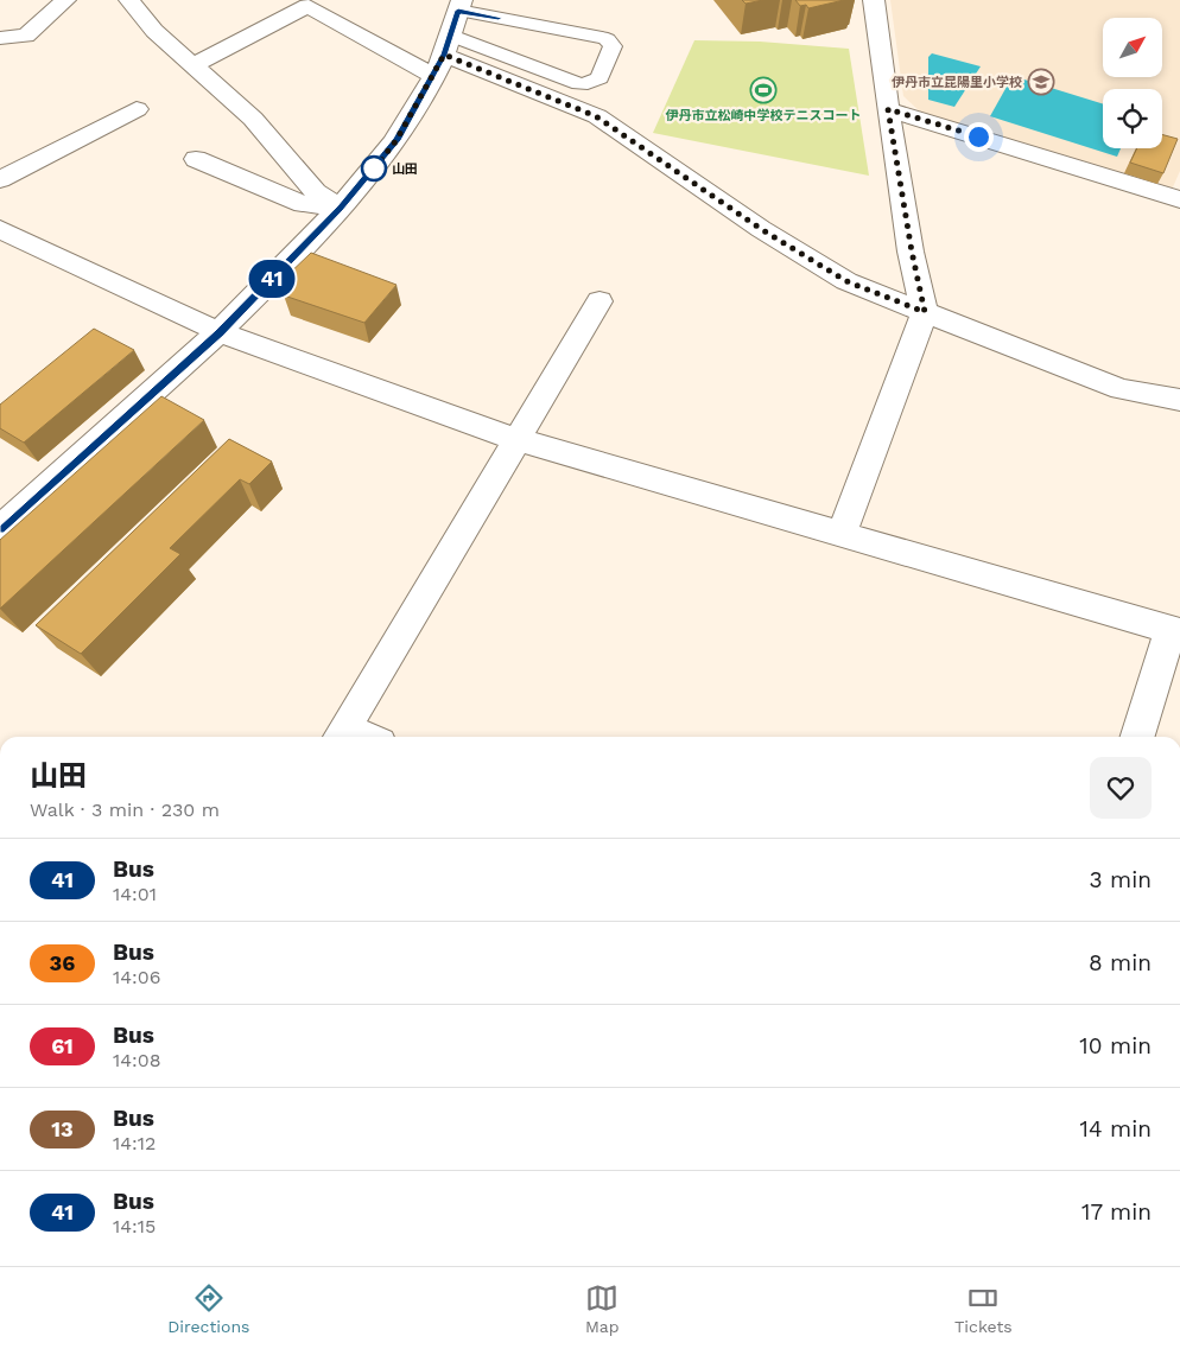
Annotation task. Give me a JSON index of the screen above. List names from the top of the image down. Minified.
{"places":{"school or university":["伊丹市立昆陽里小学校"],"sports":["伊丹市立松崎中学校テニスコート"],"other":["山田"]},"lines":["bus line 41"],"north":"top right","page":{"on_map":"41","heading":["山田","Walk · 3 min · 230 m"],"list":[{"mark":"41","name":"Bus","note":"14:01","value":"3 min"},{"mark":"36","name":"Bus","note":"14:06","value":"8 min"},{"mark":"61","name":"Bus","note":"14:08","value":"10 min"},{"mark":"13","name":"Bus","note":"14:12","value":"14 min"},{"mark":"41","name":"Bus","note":"14:15","value":"17 min"}],"tabs":["Directions","Map","Tickets"]}}
